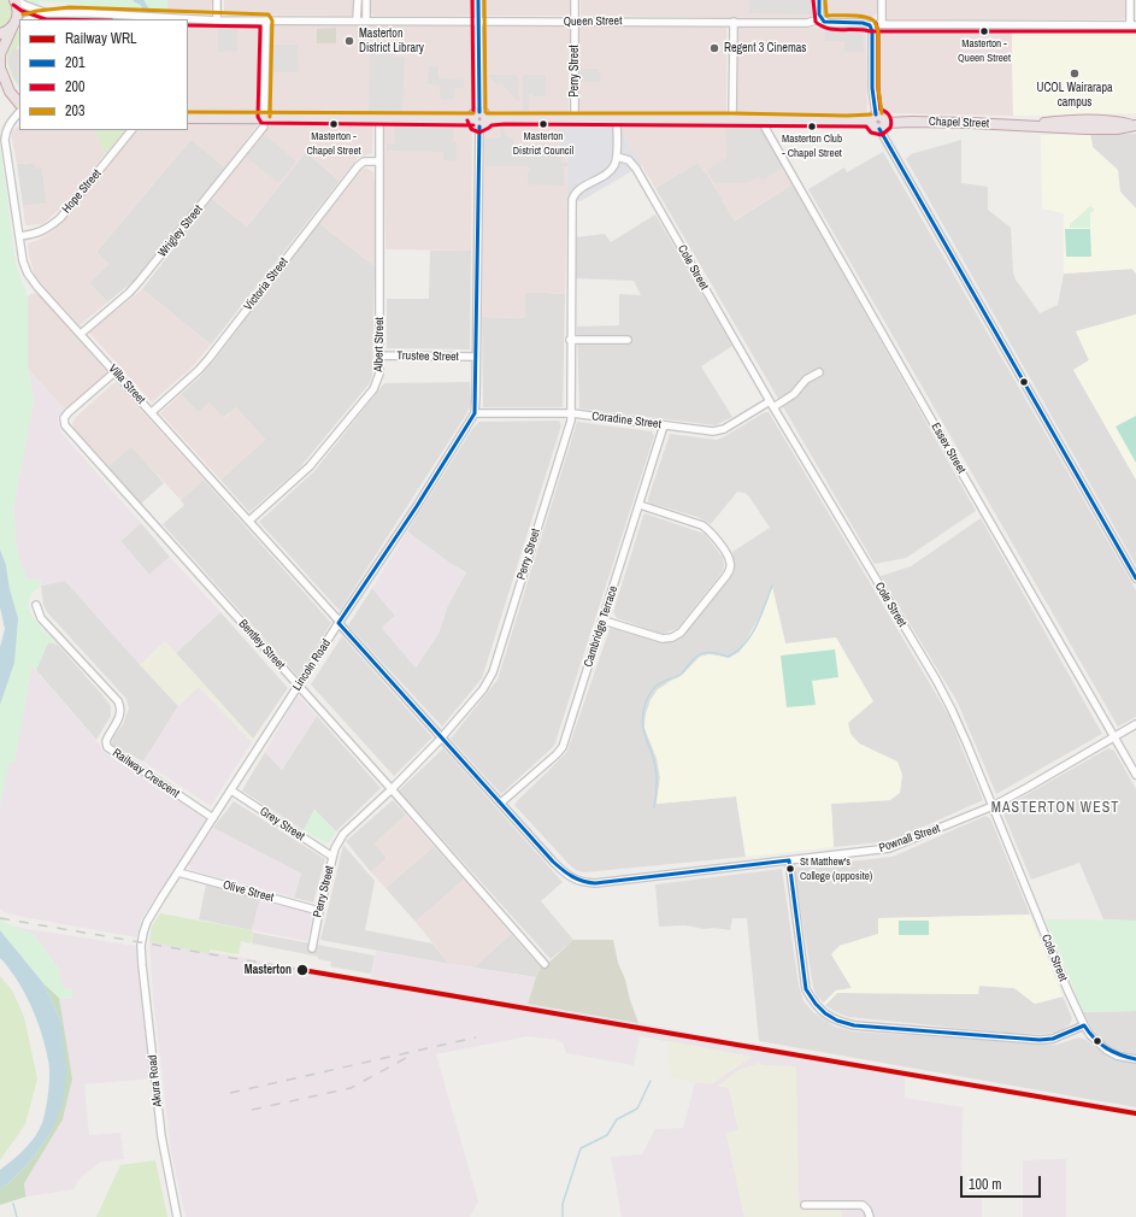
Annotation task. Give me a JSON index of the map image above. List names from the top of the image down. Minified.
{"streets":{"highway":["Chapel Street"],"street":["Queen Street","Perry Street","Hope Street","Wrigley Street","Cole Street","Victoria Street","Albert Street","Trustee Street","Villa Street","Coradine Street","Essex Street","Cambridge Terrace","Bentley Street","Lincoln Road","Railway Crescent","Grey Street","Pownall Street","Olive Street","Akura Road"]},"crossings":[["Queen Street","Perry Street"],["Queen Street","Lincoln Road"],["Perry Street","Cole Street"],["Perry Street","Villa Street"],["Perry Street","Coradine Street"],["Perry Street","Bentley Street"],["Perry Street","Grey Street"],["Perry Street","Olive Street"],["Hope Street","Villa Street"],["Wrigley Street","Villa Street"],["Cole Street","Coradine Street"],["Cole Street","Pownall Street"],["Victoria Street","Albert Street"],["Victoria Street","Villa Street"],["Albert Street","Trustee Street"],["Albert Street","Villa Street"],["Trustee Street","Lincoln Road"],["Villa Street","Cambridge Terrace"],["Villa Street","Bentley Street"],["Villa Street","Lincoln Road"],["Villa Street","Pownall Street"],["Coradine Street","Cambridge Terrace"],["Coradine Street","Lincoln Road"],["Essex Street","Pownall Street"],["Bentley Street","Lincoln Road"],["Lincoln Road","Railway Crescent"],["Lincoln Road","Grey Street"],["Lincoln Road","Olive Street"],["Lincoln Road","Akura Road"]],"districts":["MASTERTON WEST"],"places":["Masterton - Queen Street","Masterton District Library","Regent 3 Cinemas","UCOL Wairarapa campus","Masterton - Chapel Street","Masterton District Council","Masterton Club - Chapel Street","St Matthew's College (opposite)","Masterton"],"lines":["transit line 201","transit line 200","transit line 203","rail line WRL"],"legend":["Railway WRL","201","200","203"],"scale_bar":"100 m"}
